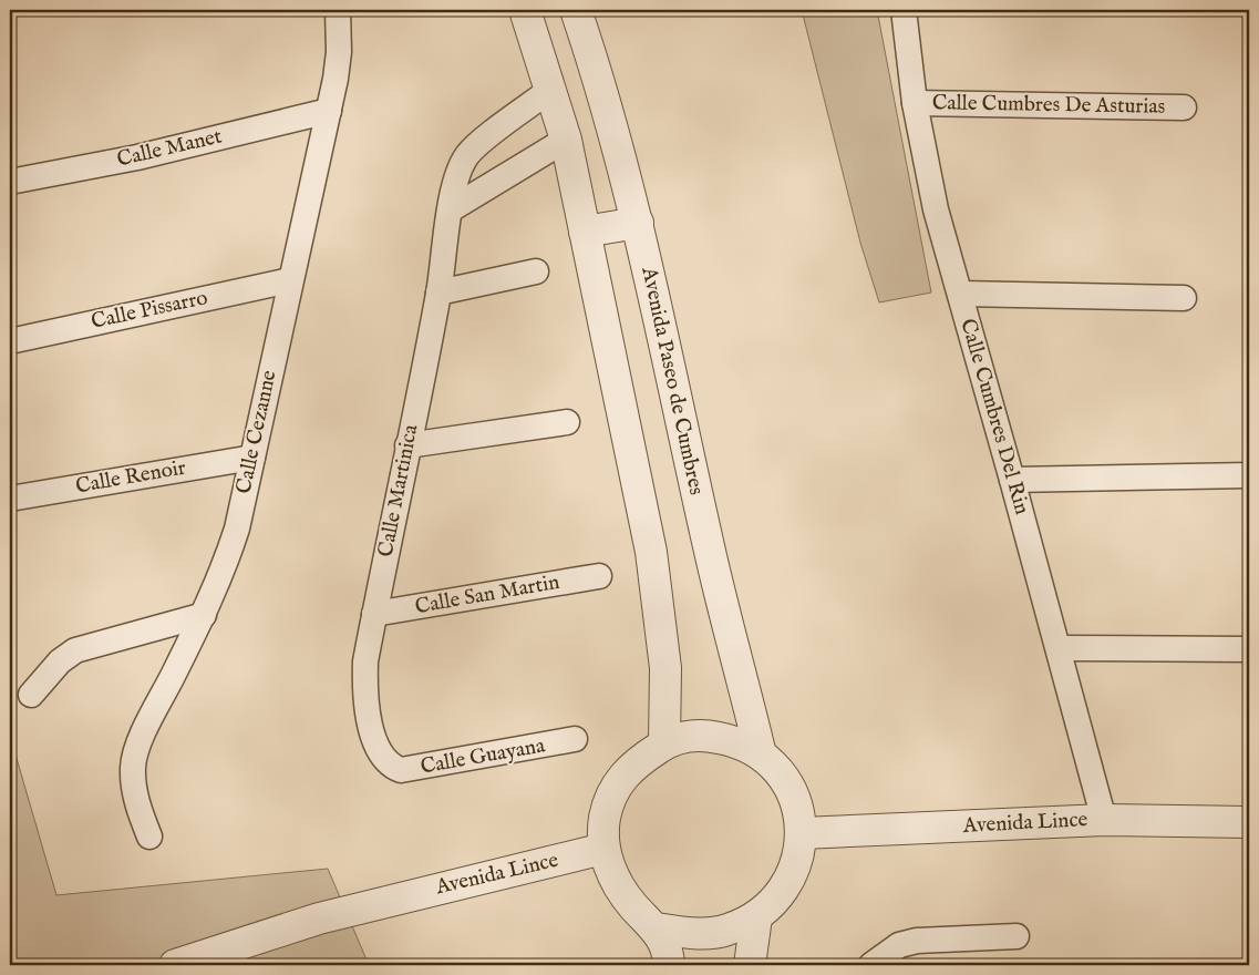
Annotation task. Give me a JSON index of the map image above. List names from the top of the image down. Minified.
{"streets":{"street":["Calle Cumbres De Asturias","Calle Manet","Calle Pissarro","Avenida Paseo de Cumbres","Calle Cumbres Del Rin","Calle Cezanne","Calle Renoir","Calle Martinica","Calle San Martin","Calle Guayana","Avenida Lince"]},"crossings":[["Calle Cumbres De Asturias","Calle Cumbres Del Rin"],["Calle Manet","Calle Cezanne"],["Calle Pissarro","Calle Cezanne"],["Calle Cumbres Del Rin","Avenida Lince"],["Calle Cezanne","Calle Renoir"],["Calle Martinica","Calle San Martin"],["Calle Martinica","Calle Guayana"]]}
